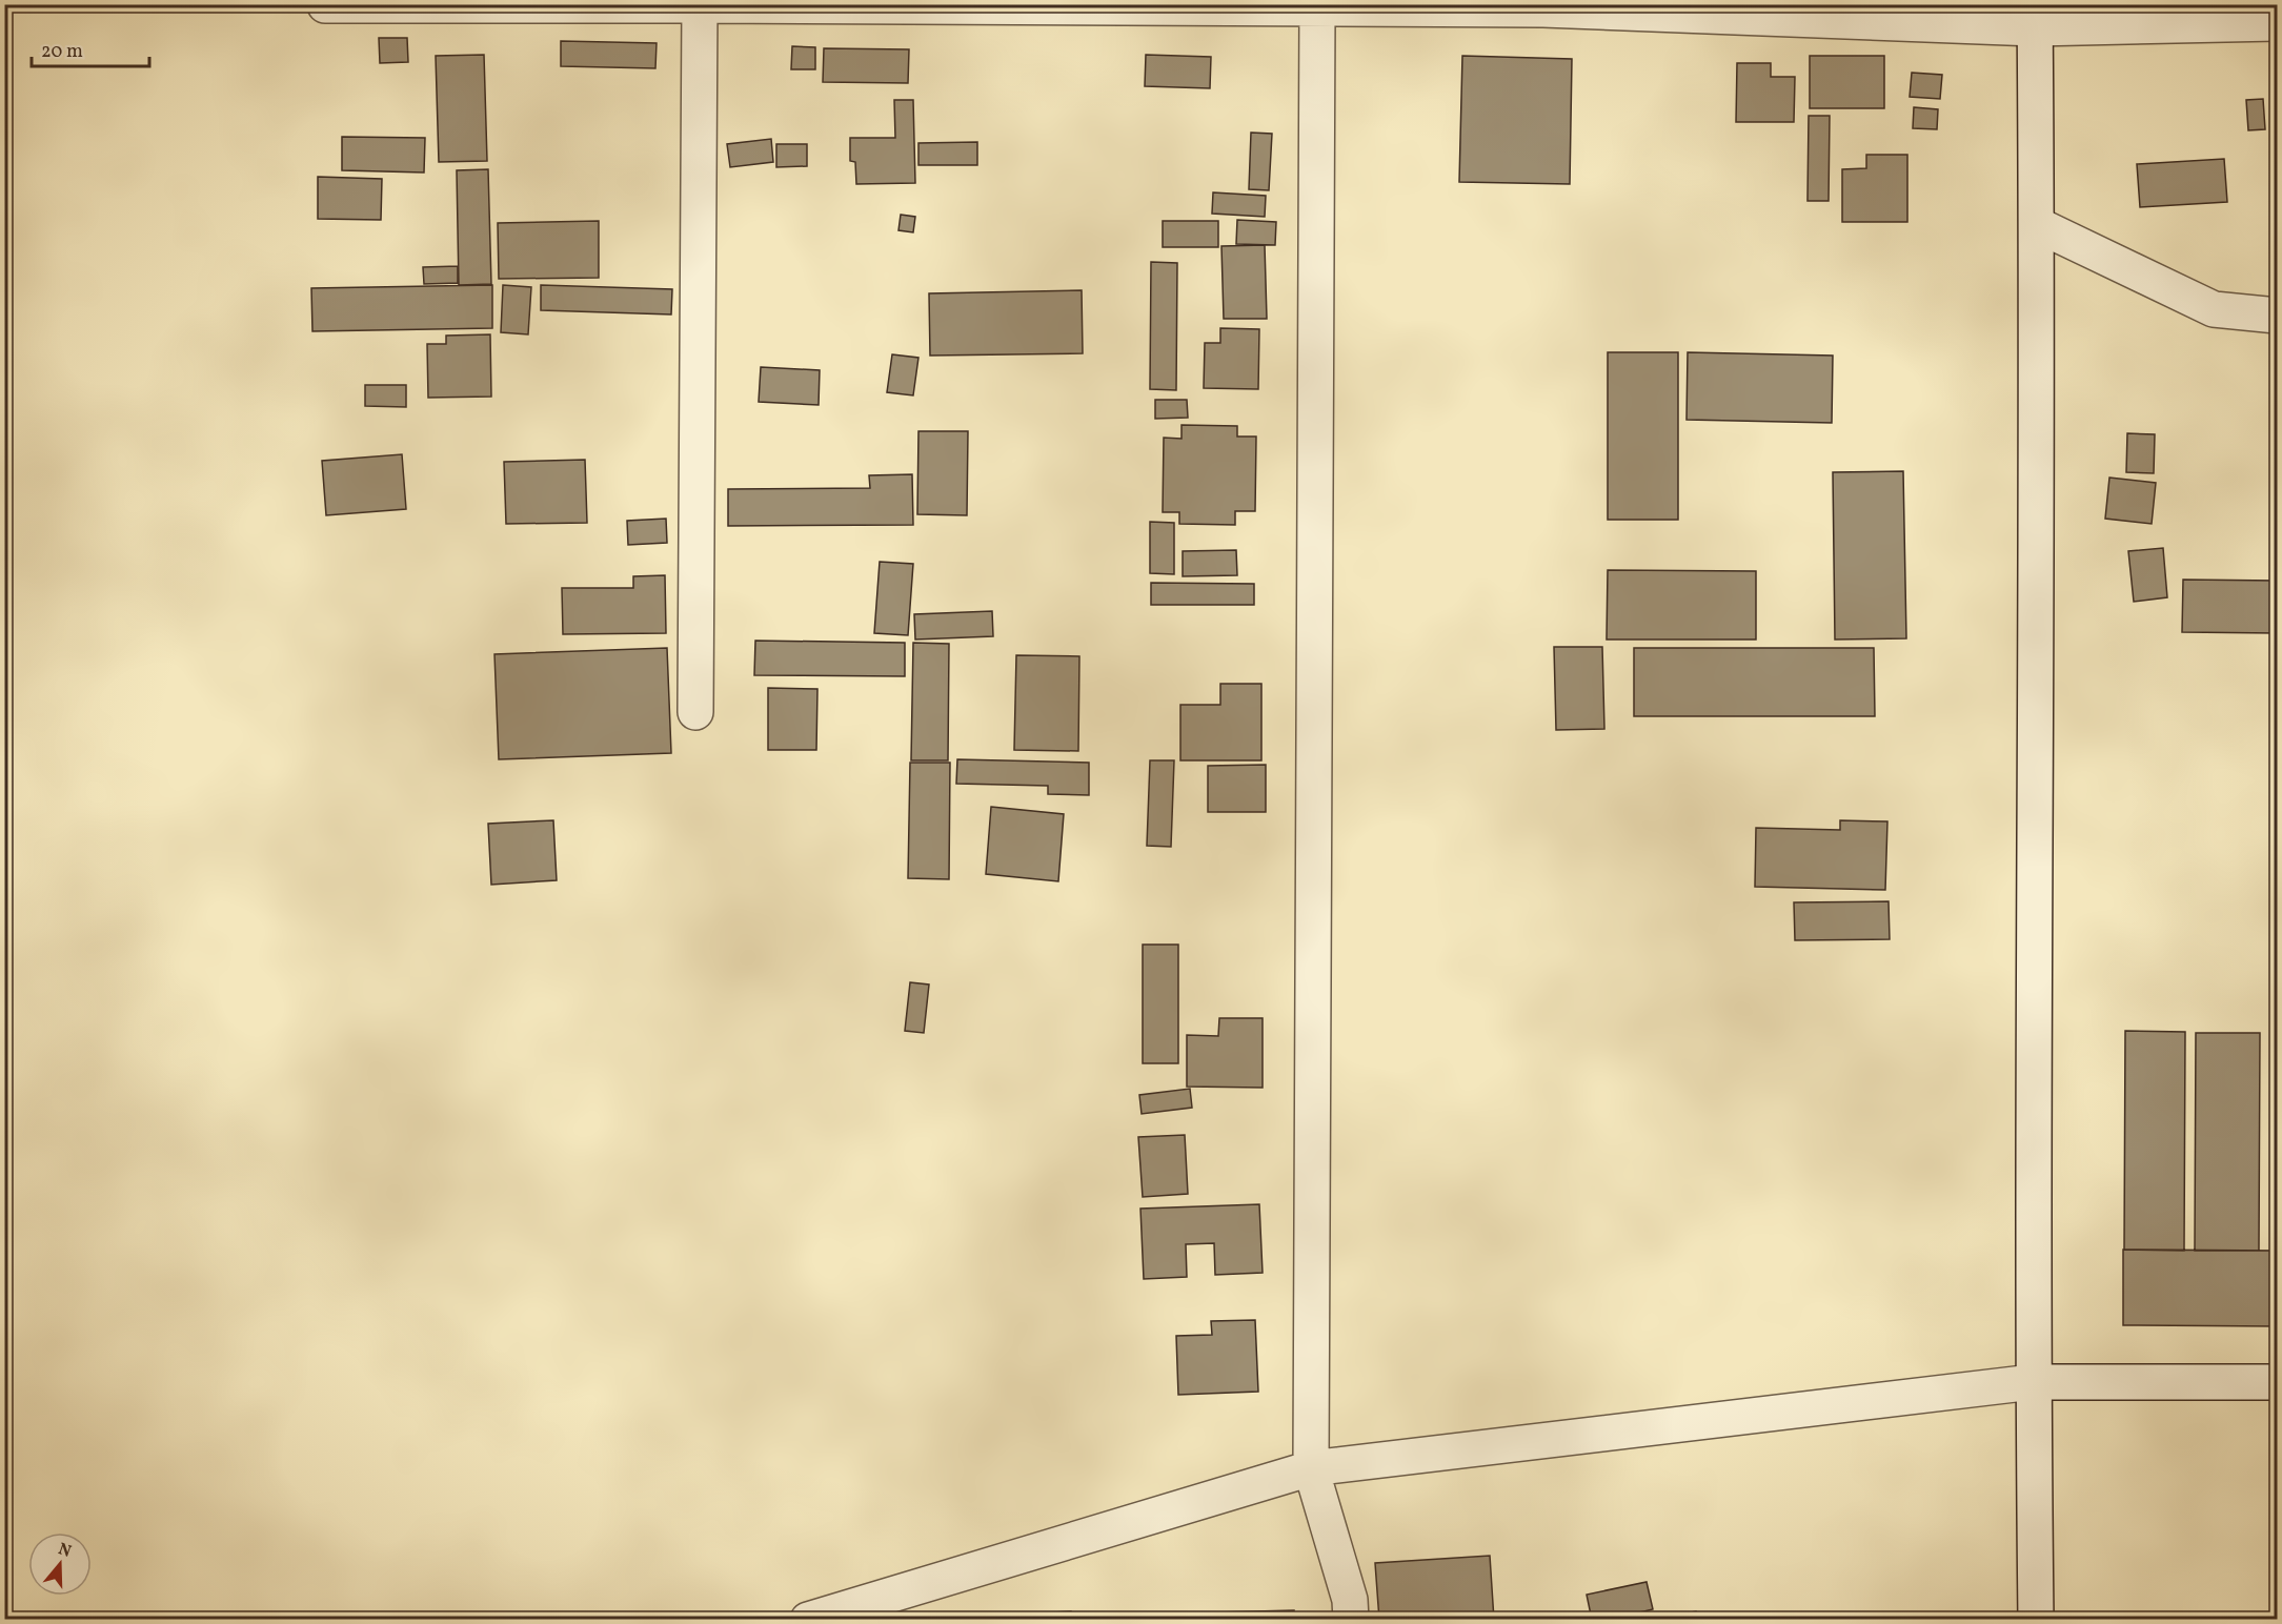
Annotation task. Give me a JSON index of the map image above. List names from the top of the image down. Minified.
{"scale_bar":"20 m","north":"top"}
